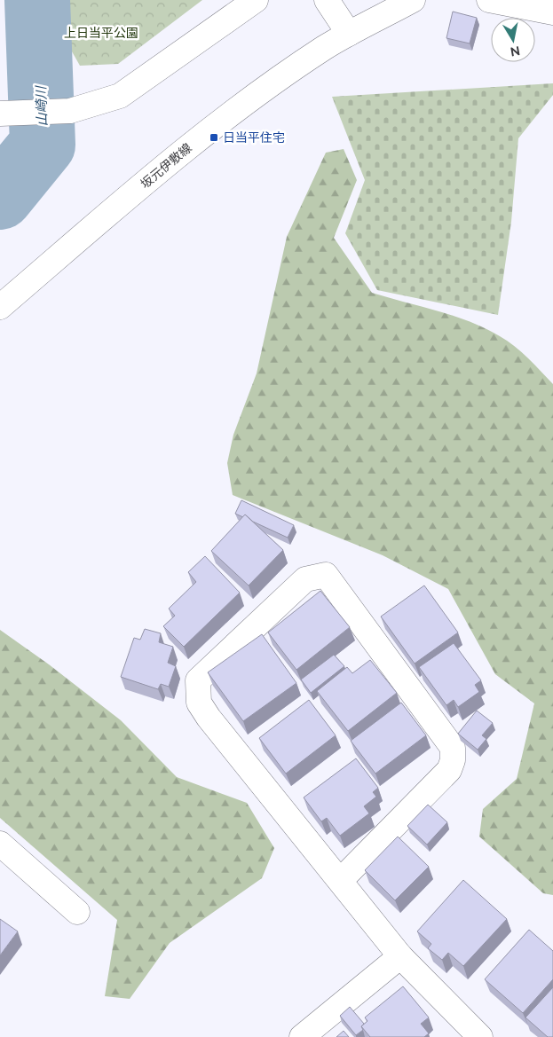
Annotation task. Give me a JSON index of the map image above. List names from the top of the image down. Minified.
{"streets":{"street":["坂元伊敷線"]},"water":["山崎川"],"parks":["上日当平公園"],"places":{"transit":["日当平住宅"]},"north":"bottom"}
